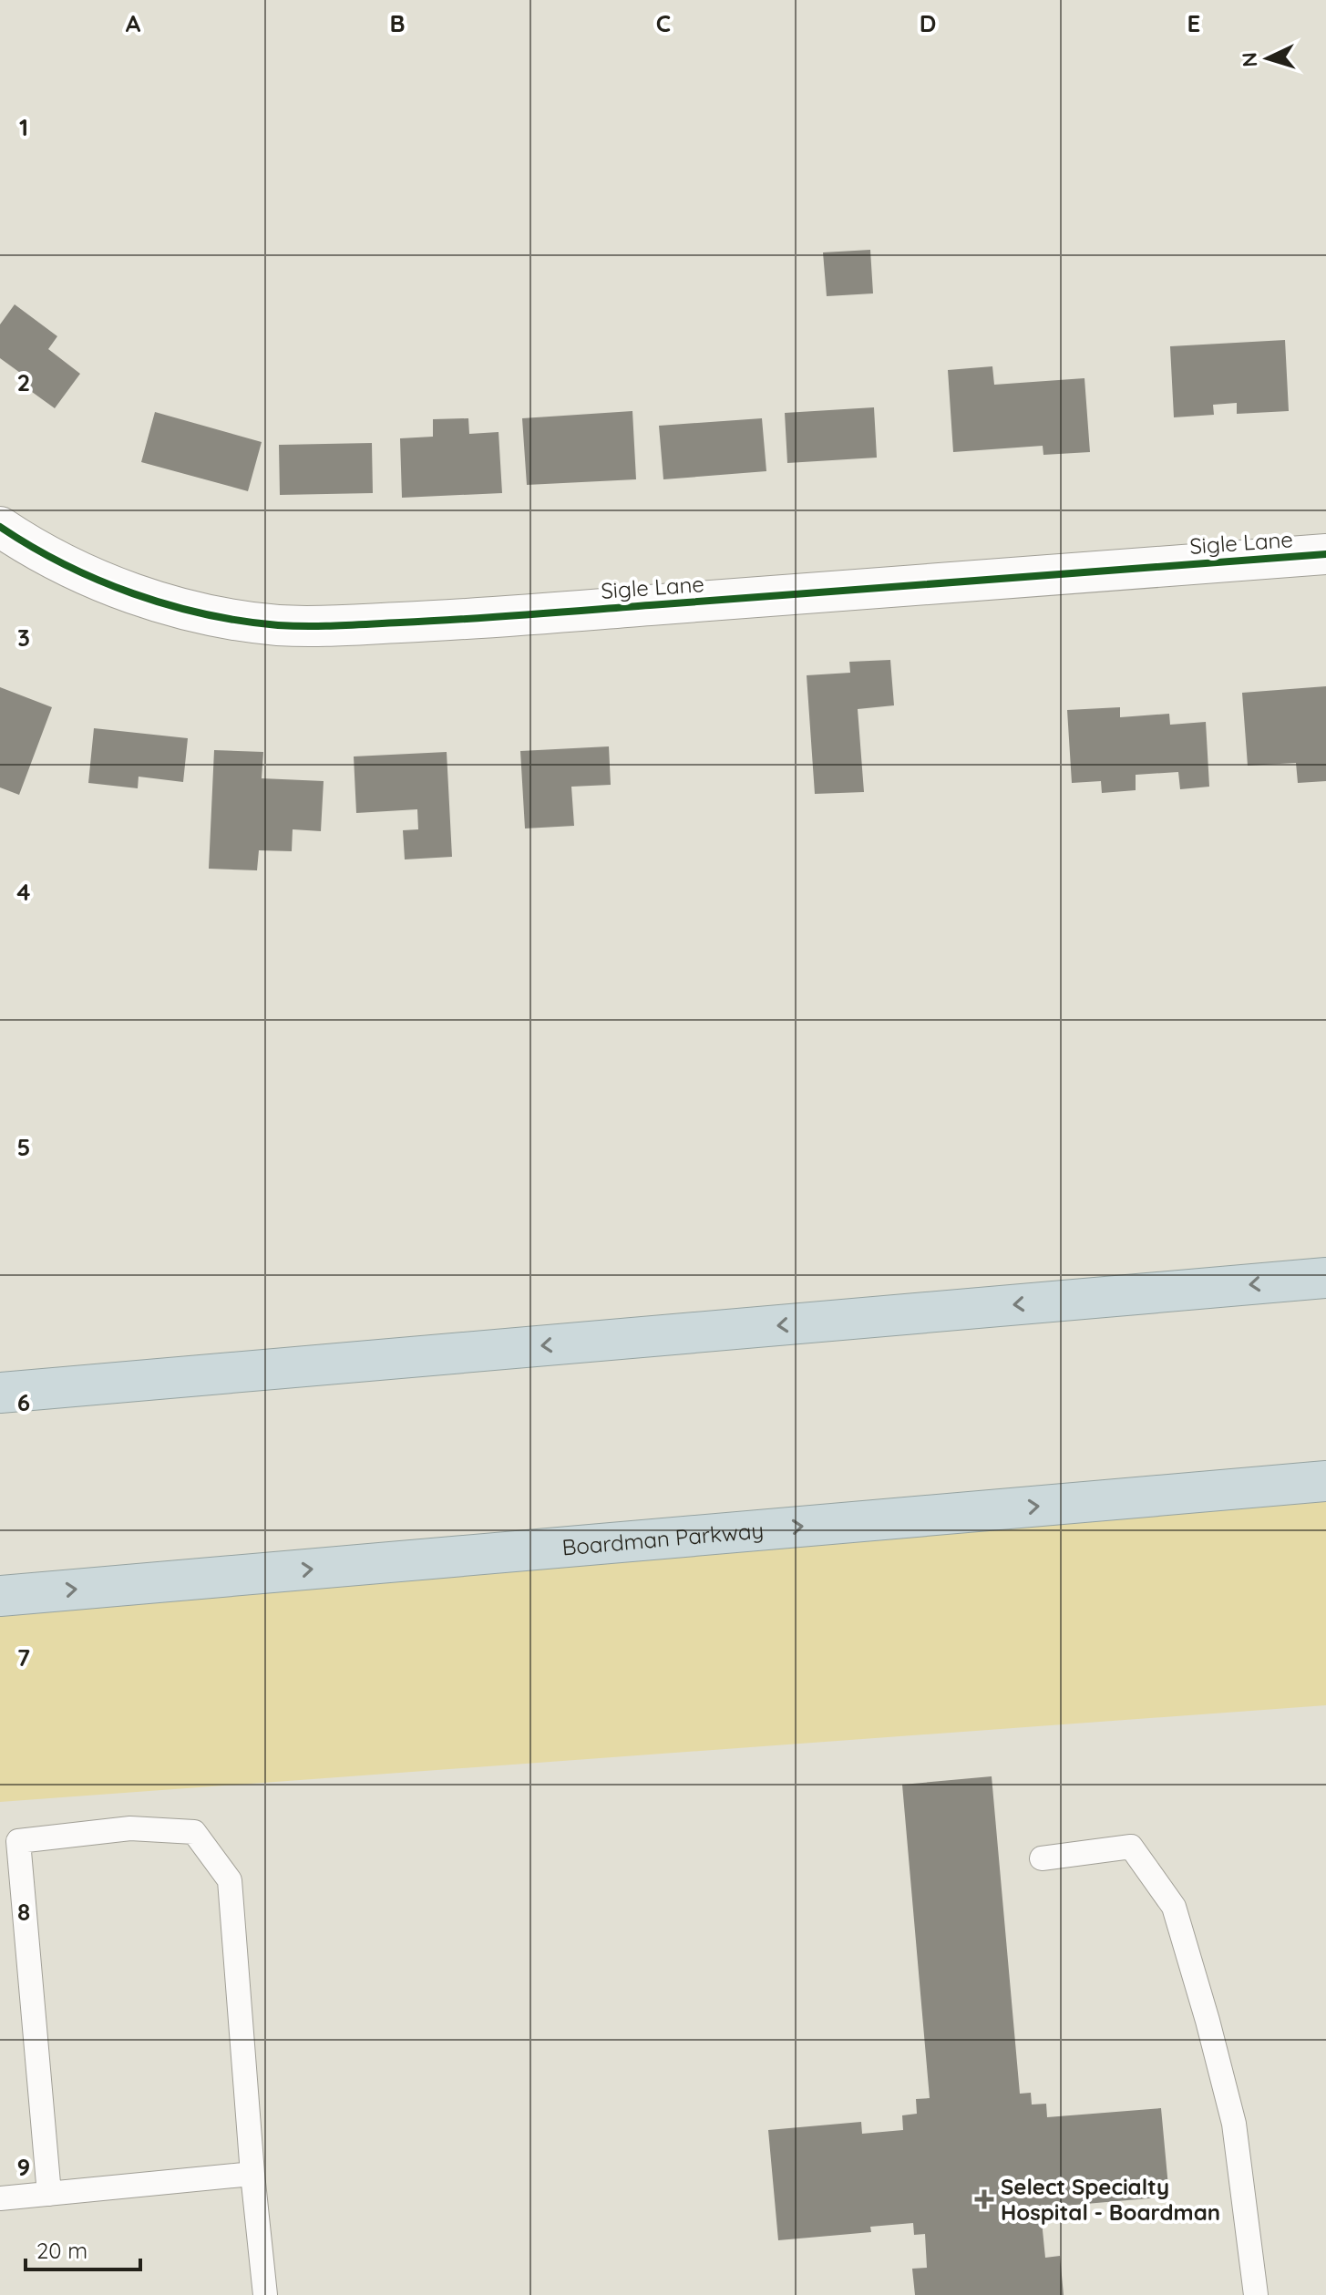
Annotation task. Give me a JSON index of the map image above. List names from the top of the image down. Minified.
{"streets":{"highway":["Boardman Parkway"],"street":["Sigle Lane"]},"places":{"health":["Select Specialty Hospital - Boardman"]},"scale_bar":"20 m","north":"left","grid":{"columns":["A","B","C","D","E"],"rows":["1","2","3","4","5","6","7","8","9"]}}
